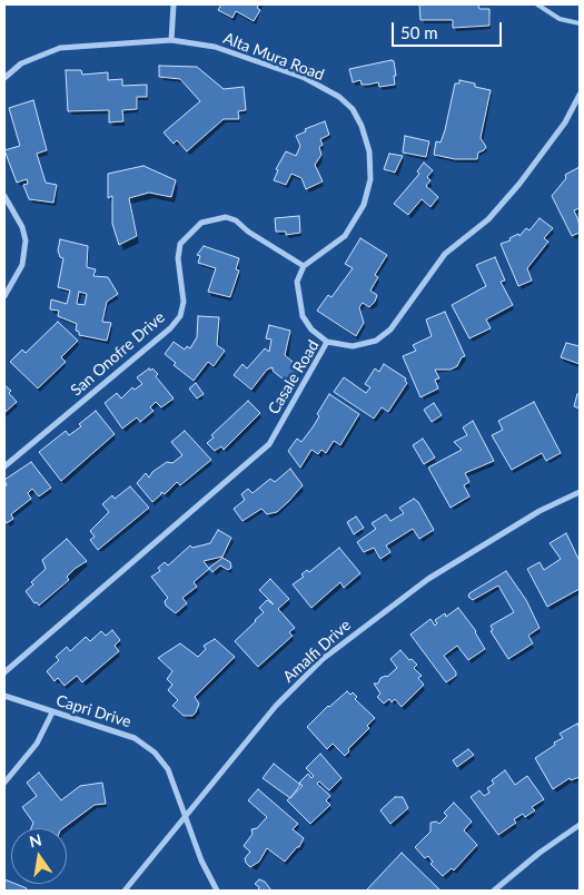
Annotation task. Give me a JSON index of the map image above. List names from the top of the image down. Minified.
{"streets":{"street":["Alta Mura Road","San Onofre Drive","Casale Road","Amalfi Drive","Capri Drive"]},"crossings":[["Alta Mura Road","San Onofre Drive"],["Amalfi Drive","Capri Drive"]],"scale_bar":"50 m","north":"top"}
